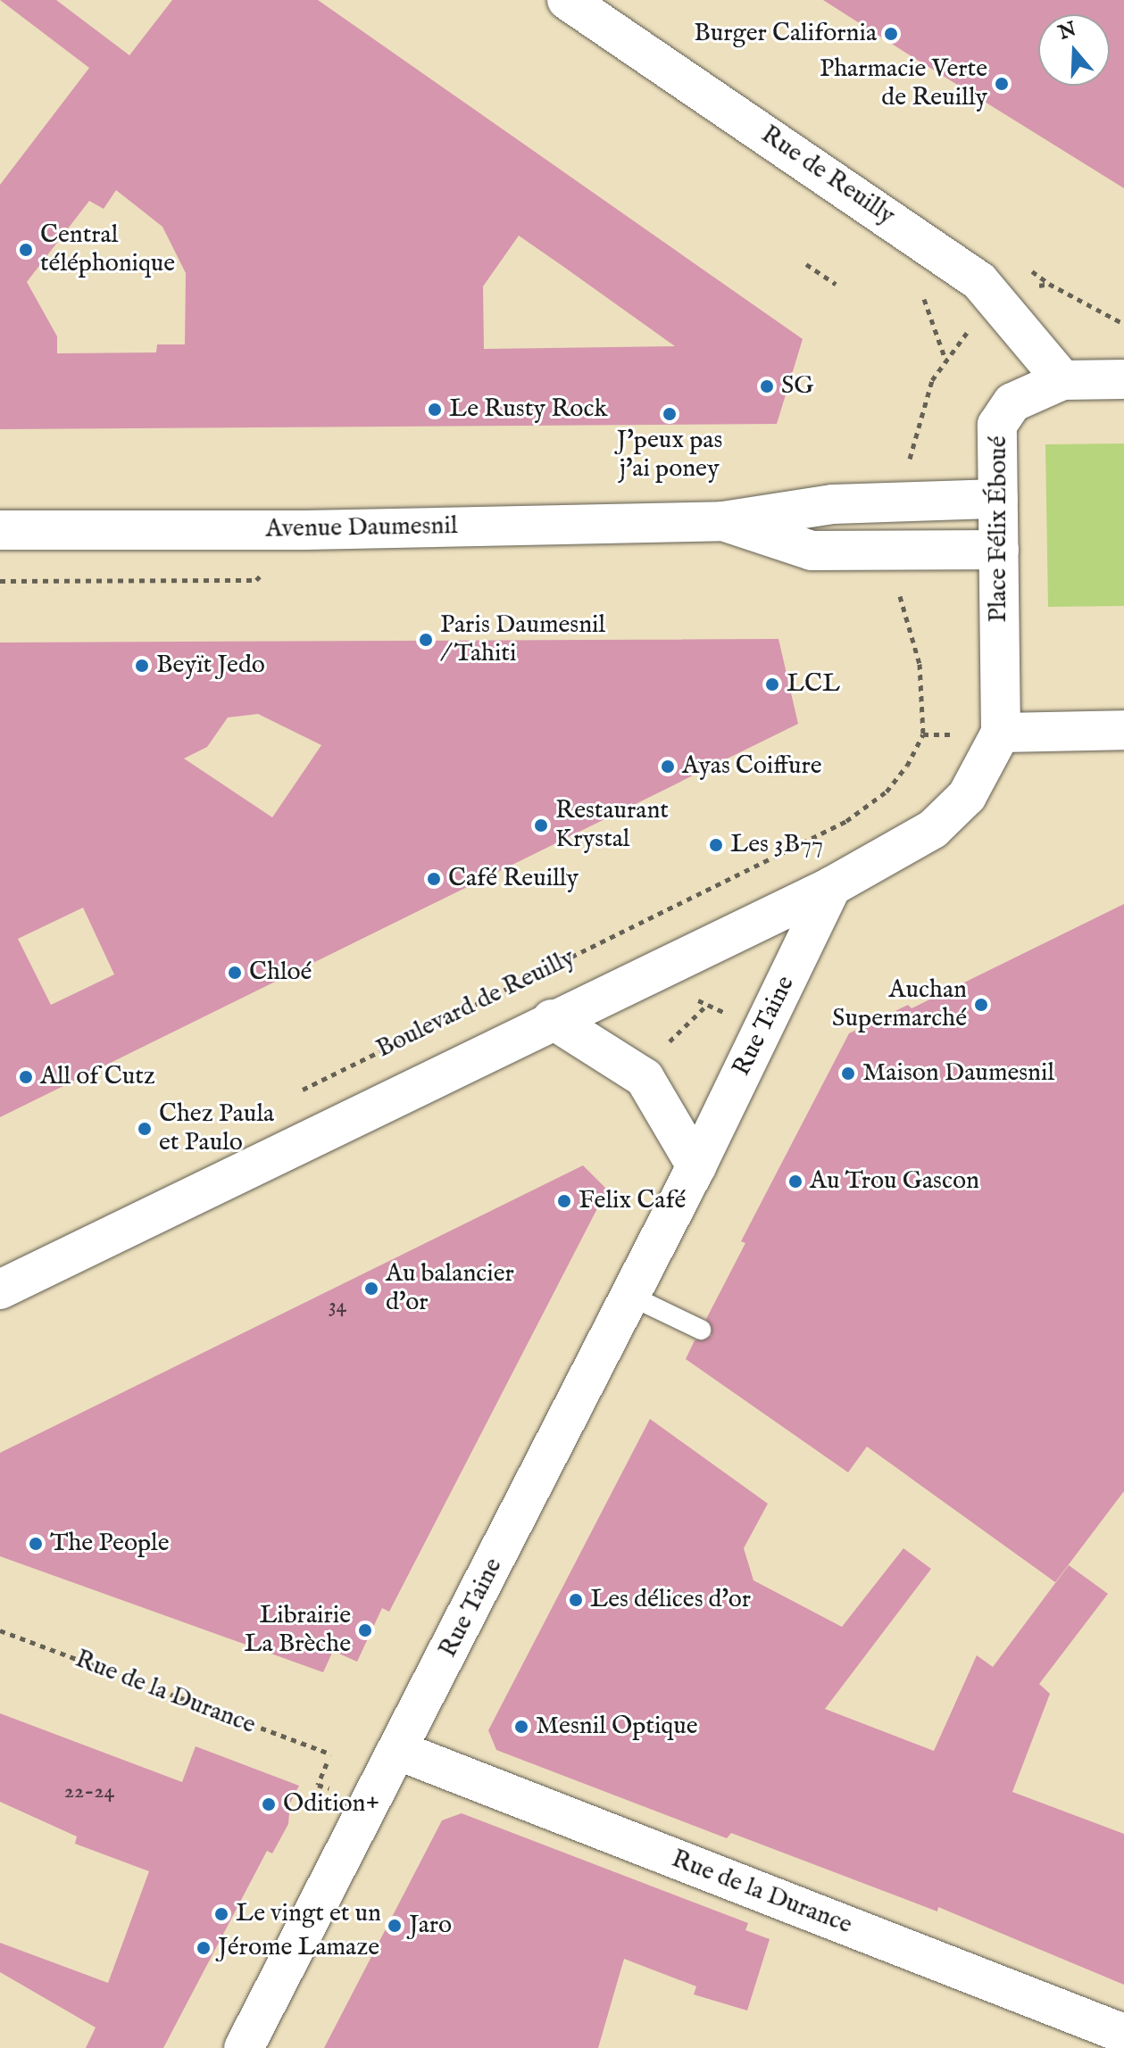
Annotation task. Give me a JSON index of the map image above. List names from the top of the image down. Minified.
{"streets":{"street":["Rue de Reuilly","Avenue Daumesnil","Place Félix Éboué","Boulevard de Reuilly","Rue Taine","Rue de la Durance"]},"crossings":[["Rue de Reuilly","Place Félix Éboué"],["Avenue Daumesnil","Place Félix Éboué"],["Place Félix Éboué","Boulevard de Reuilly"],["Place Félix Éboué","Rue Taine"],["Boulevard de Reuilly","Rue Taine"],["Rue Taine","Rue de la Durance"]],"places":["Burger California","Pharmacie Verte de Reuilly","Central téléphonique","SG","Le Rusty Rock","J'peux pas j'ai poney","Paris Daumesnil / Tahiti","Beyït Jedo","LCL","Ayas Coiffure","Restaurant Krystal","Les 3B77","Café Reuilly","Chloé","Auchan Supermarché","Maison Daumesnil","All of Cutz","Chez Paula et Paulo","Au Trou Gascon","Felix Café","Au balancier d'or","The People","Les délices d'or","Librairie La Brèche","Mesnil Optique","Odition+","Le vingt et un","Jaro","Jérome Lamaze"],"house_numbers":["34","22-24"],"north":"top"}
